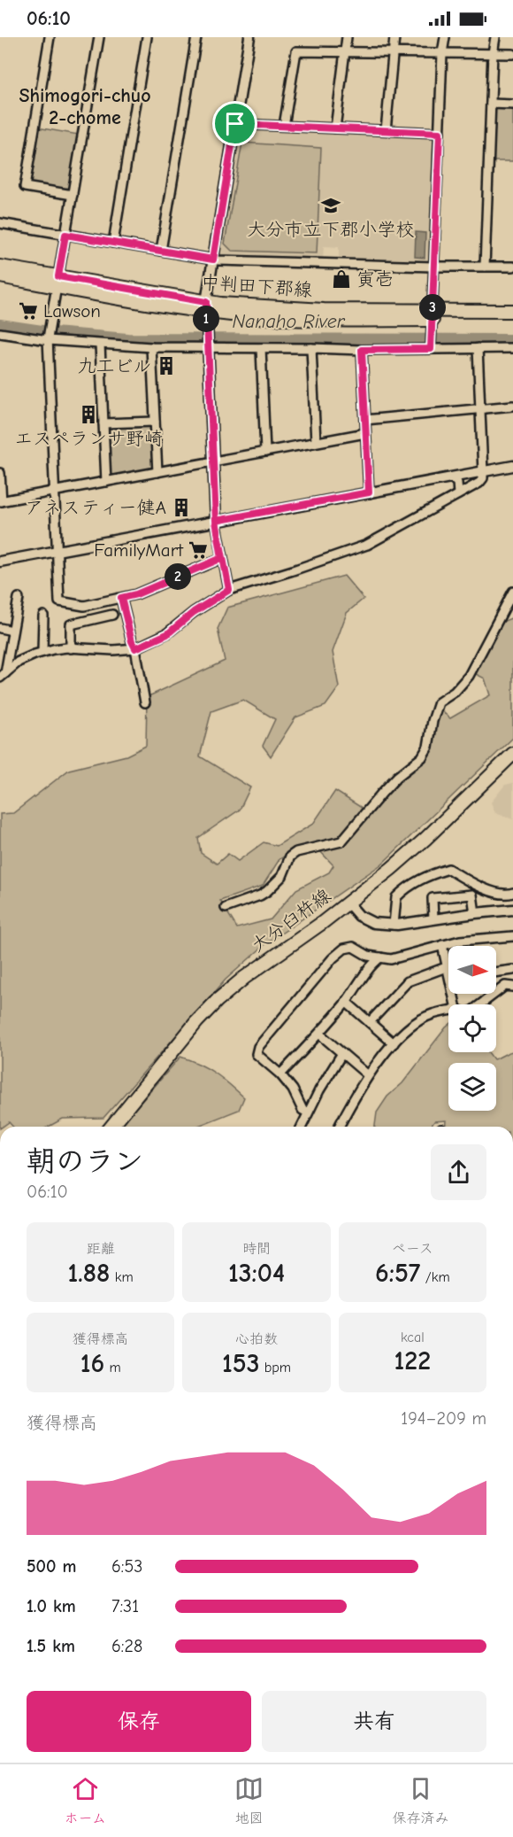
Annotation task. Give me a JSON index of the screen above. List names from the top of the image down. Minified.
{"streets":{"main road":["中判田下郡線","大分臼杵線"]},"districts":["Shimogori-chuo 2-chome"],"water":["Nanaho River"],"places":{"school or university":["大分市立下郡小学校"],"shop":["寅壱"],"supermarket":["Lawson","FamilyMart"],"building":["九工ビル","エスペランサ野崎","アネスティー健A"]},"north":"right","page":{"status":"06:10","pins":["3","1","2"],"heading":["朝のラン","06:10"],"stats":[["距離","1.88 km"],["時間","13:04"],["ペース","6:57 /km"],["獲得標高","16 m"],["心拍数","153 bpm"],["kcal","122"]],"chart":["獲得標高","194–209 m"],"list":[{"name":"500 m","note":"6:53"},{"name":"1.0 km","note":"7:31"},{"name":"1.5 km","note":"6:28"}],"buttons":["保存","共有"],"tabs":["ホーム","地図","保存済み"]}}
